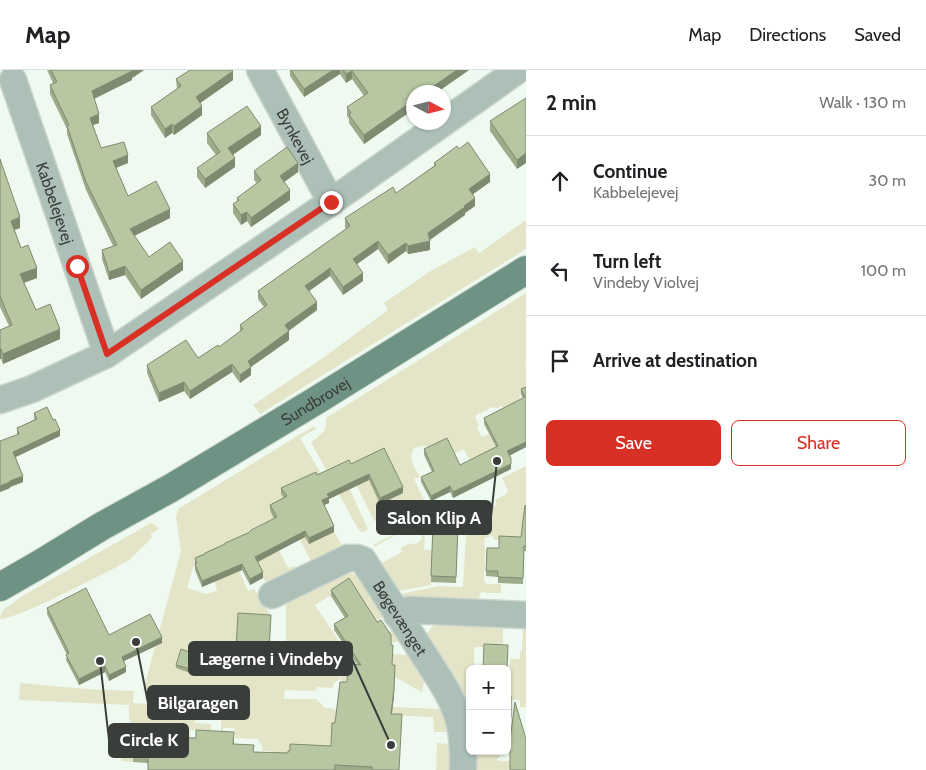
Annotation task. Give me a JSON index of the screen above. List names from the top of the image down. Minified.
{"streets":{"main road":["Sundbrovej"],"street":["Bynkevej","Kabbelejevej","Bøgevænget"]},"places":["Salon Klip A","Bilgaragen","Circle K","Lægerne i Vindeby"],"north":"right","page":{"header":"Map","nav":["Map","Directions","Saved"],"heading":["2 min","Walk · 130 m"],"list":[["Continue","Kabbelejevej","30 m"],["Turn left","Vindeby Violvej","100 m"],"Arrive at destination"],"buttons":["Save","Share"],"map_buttons":["+","−"]}}
